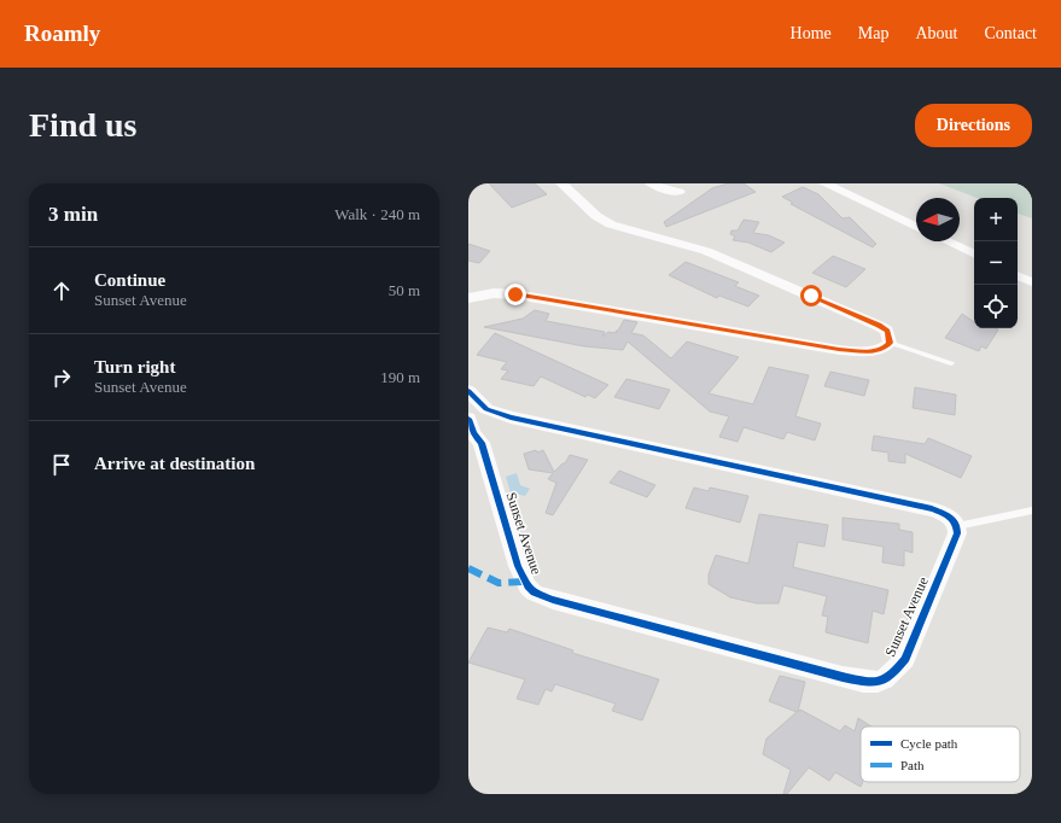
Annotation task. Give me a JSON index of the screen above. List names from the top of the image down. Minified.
{"streets":{"street":["Sunset Avenue"]},"legend":["Cycle path","Path"],"north":"left","page":{"header":"Roamly","nav":["Home","Map","About","Contact"],"buttons":"Directions","title":"Find us","heading":["3 min","Walk · 240 m"],"map_buttons":["+","−"],"list":[["Continue","Sunset Avenue","50 m"],["Turn right","Sunset Avenue","190 m"],"Arrive at destination"]}}
